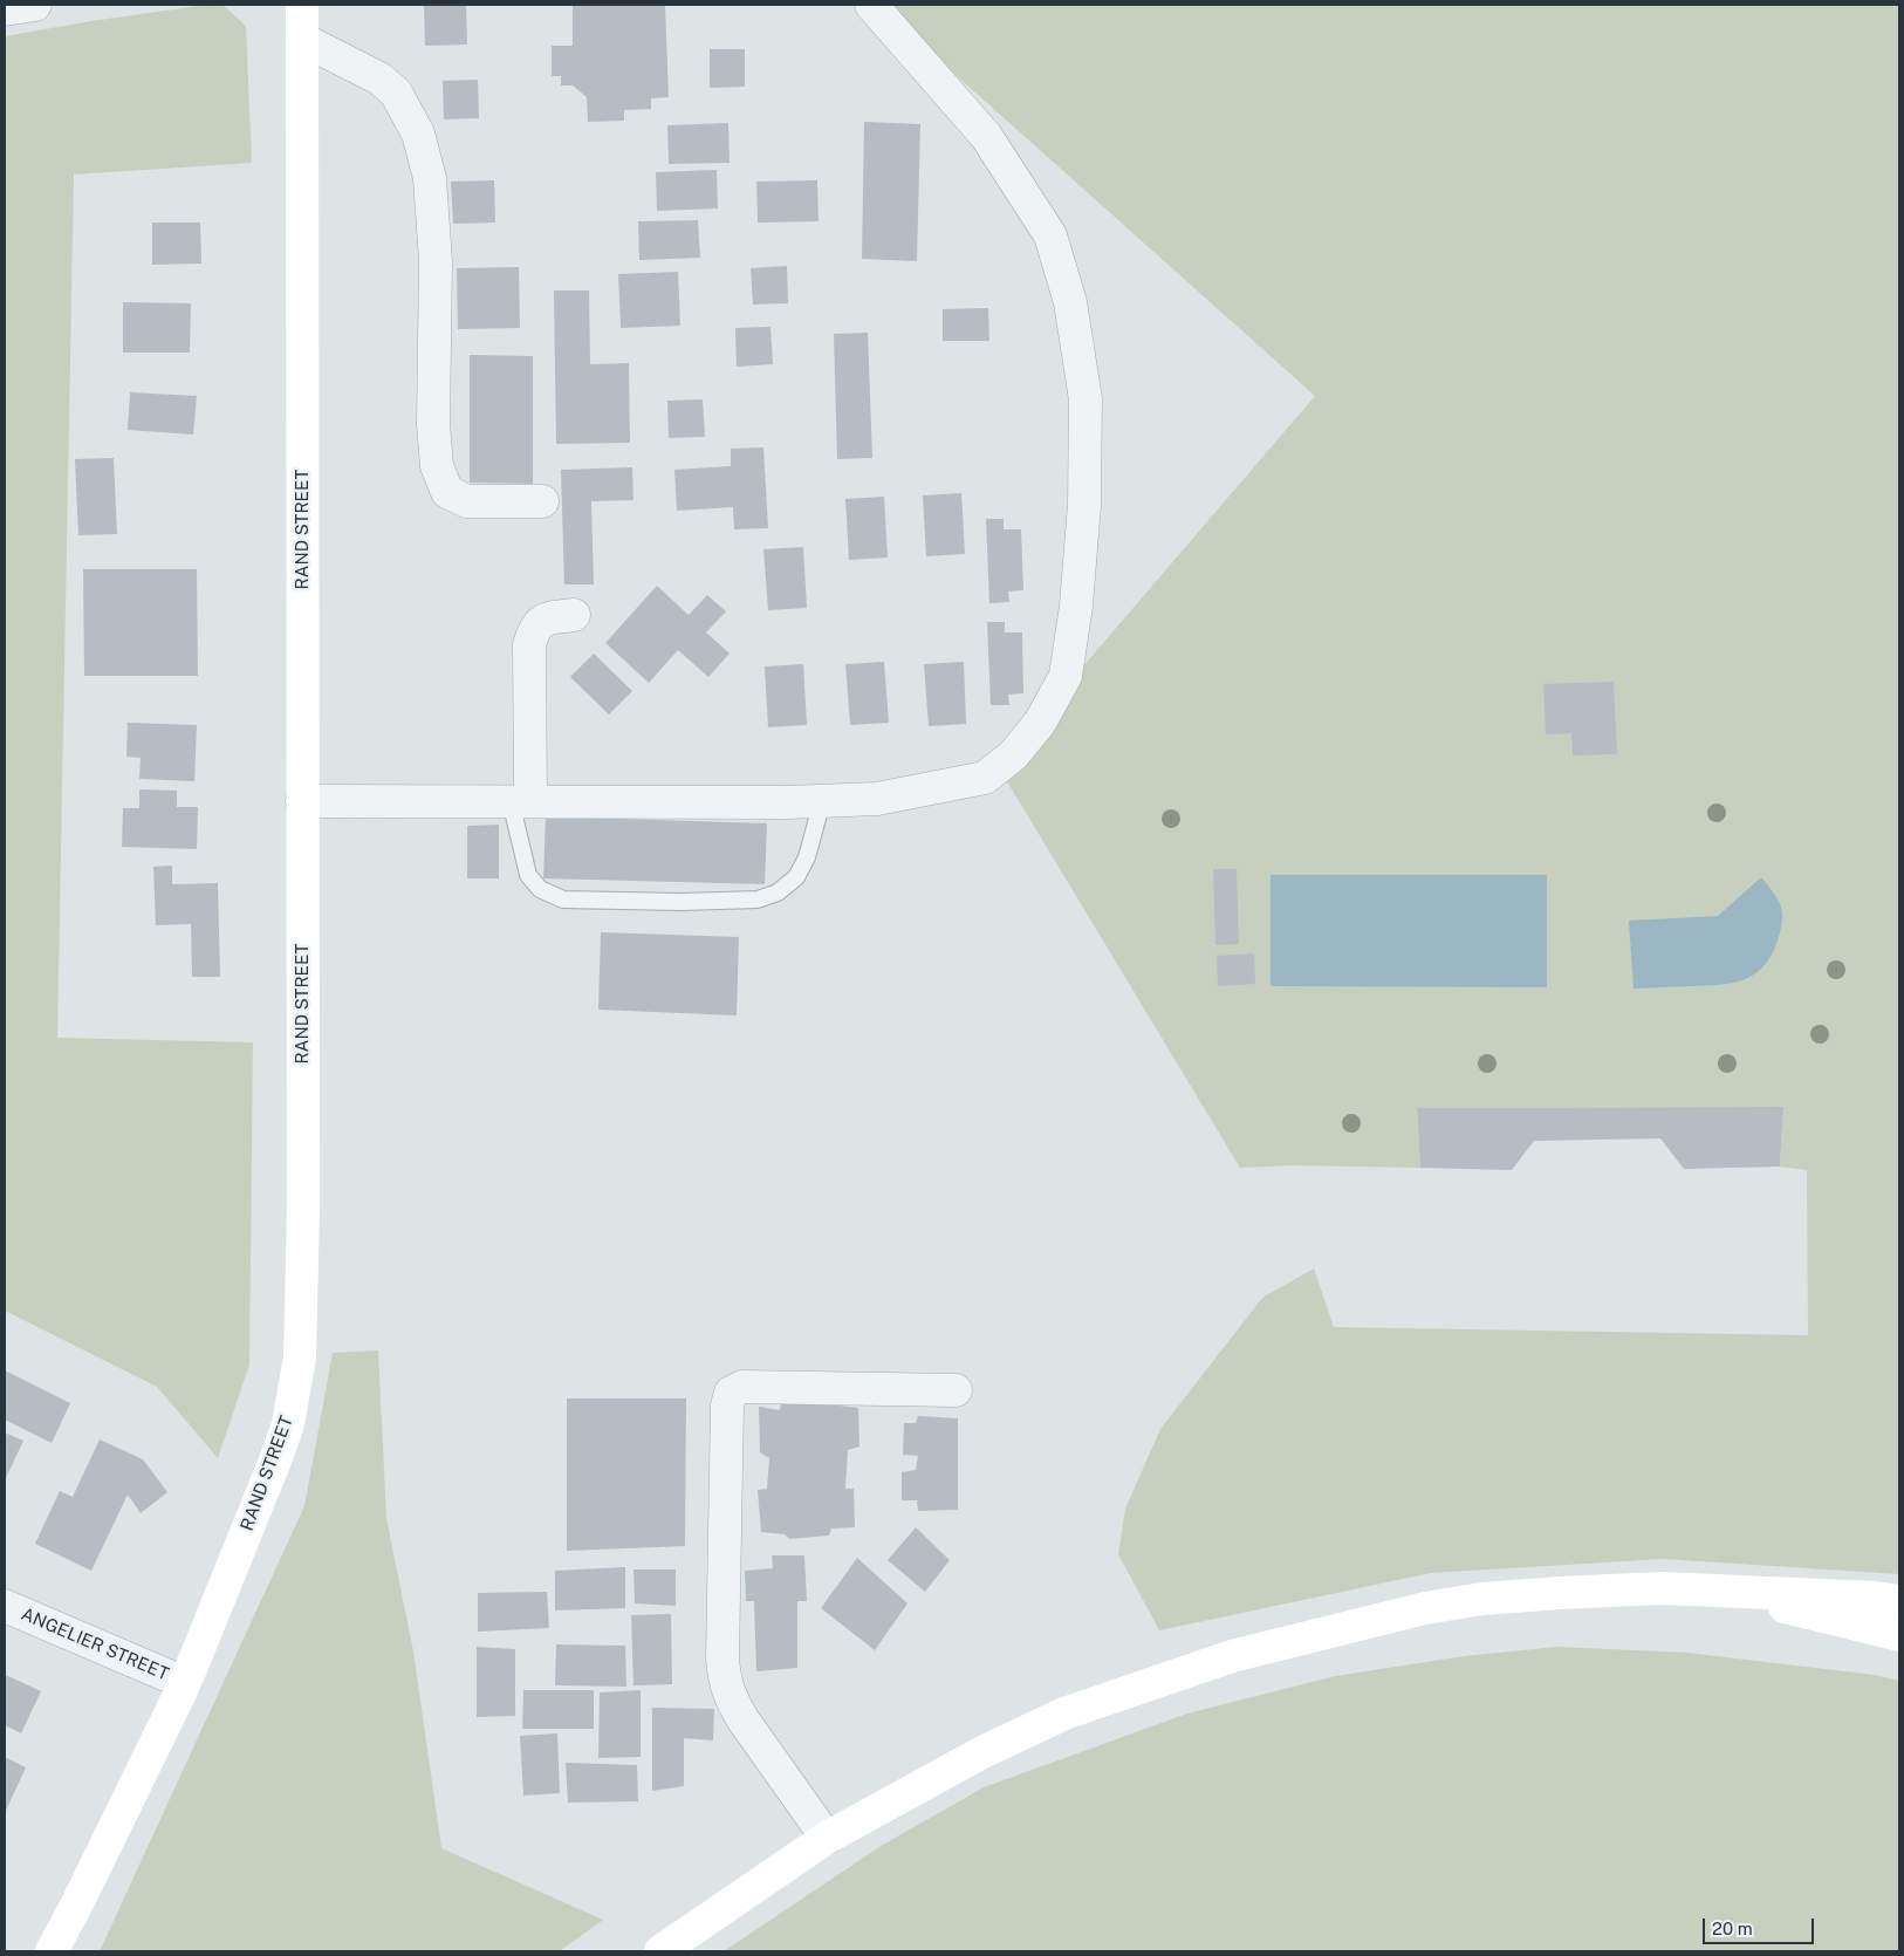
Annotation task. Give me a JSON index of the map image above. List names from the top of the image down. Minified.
{"streets":{"street":["RAND STREET","ANGELIER STREET"]},"crossings":[["RAND STREET","ANGELIER STREET"]],"scale_bar":"20 m"}
